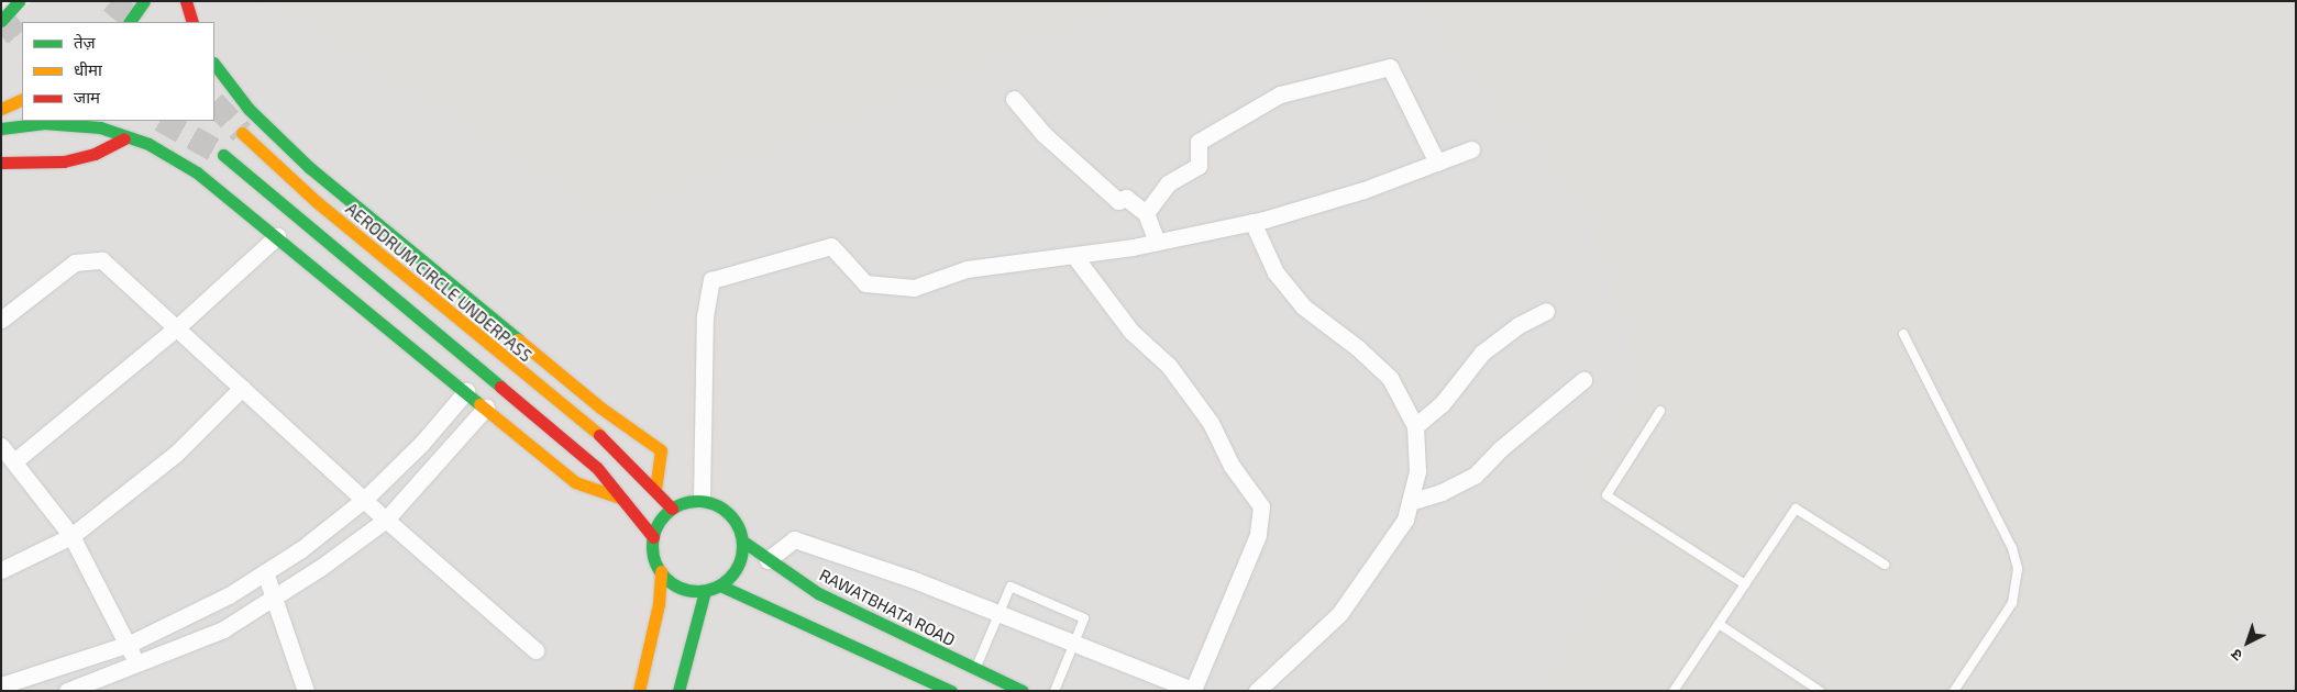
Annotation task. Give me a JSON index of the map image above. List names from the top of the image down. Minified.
{"streets":{"main road":["AERODRUM CIRCLE UNDERPASS","RAWATBHATA ROAD"]},"crossings":[["AERODRUM CIRCLE UNDERPASS","RAWATBHATA ROAD"]],"legend":["तेज़","धीमा","जाम"],"north":"bottom left"}
